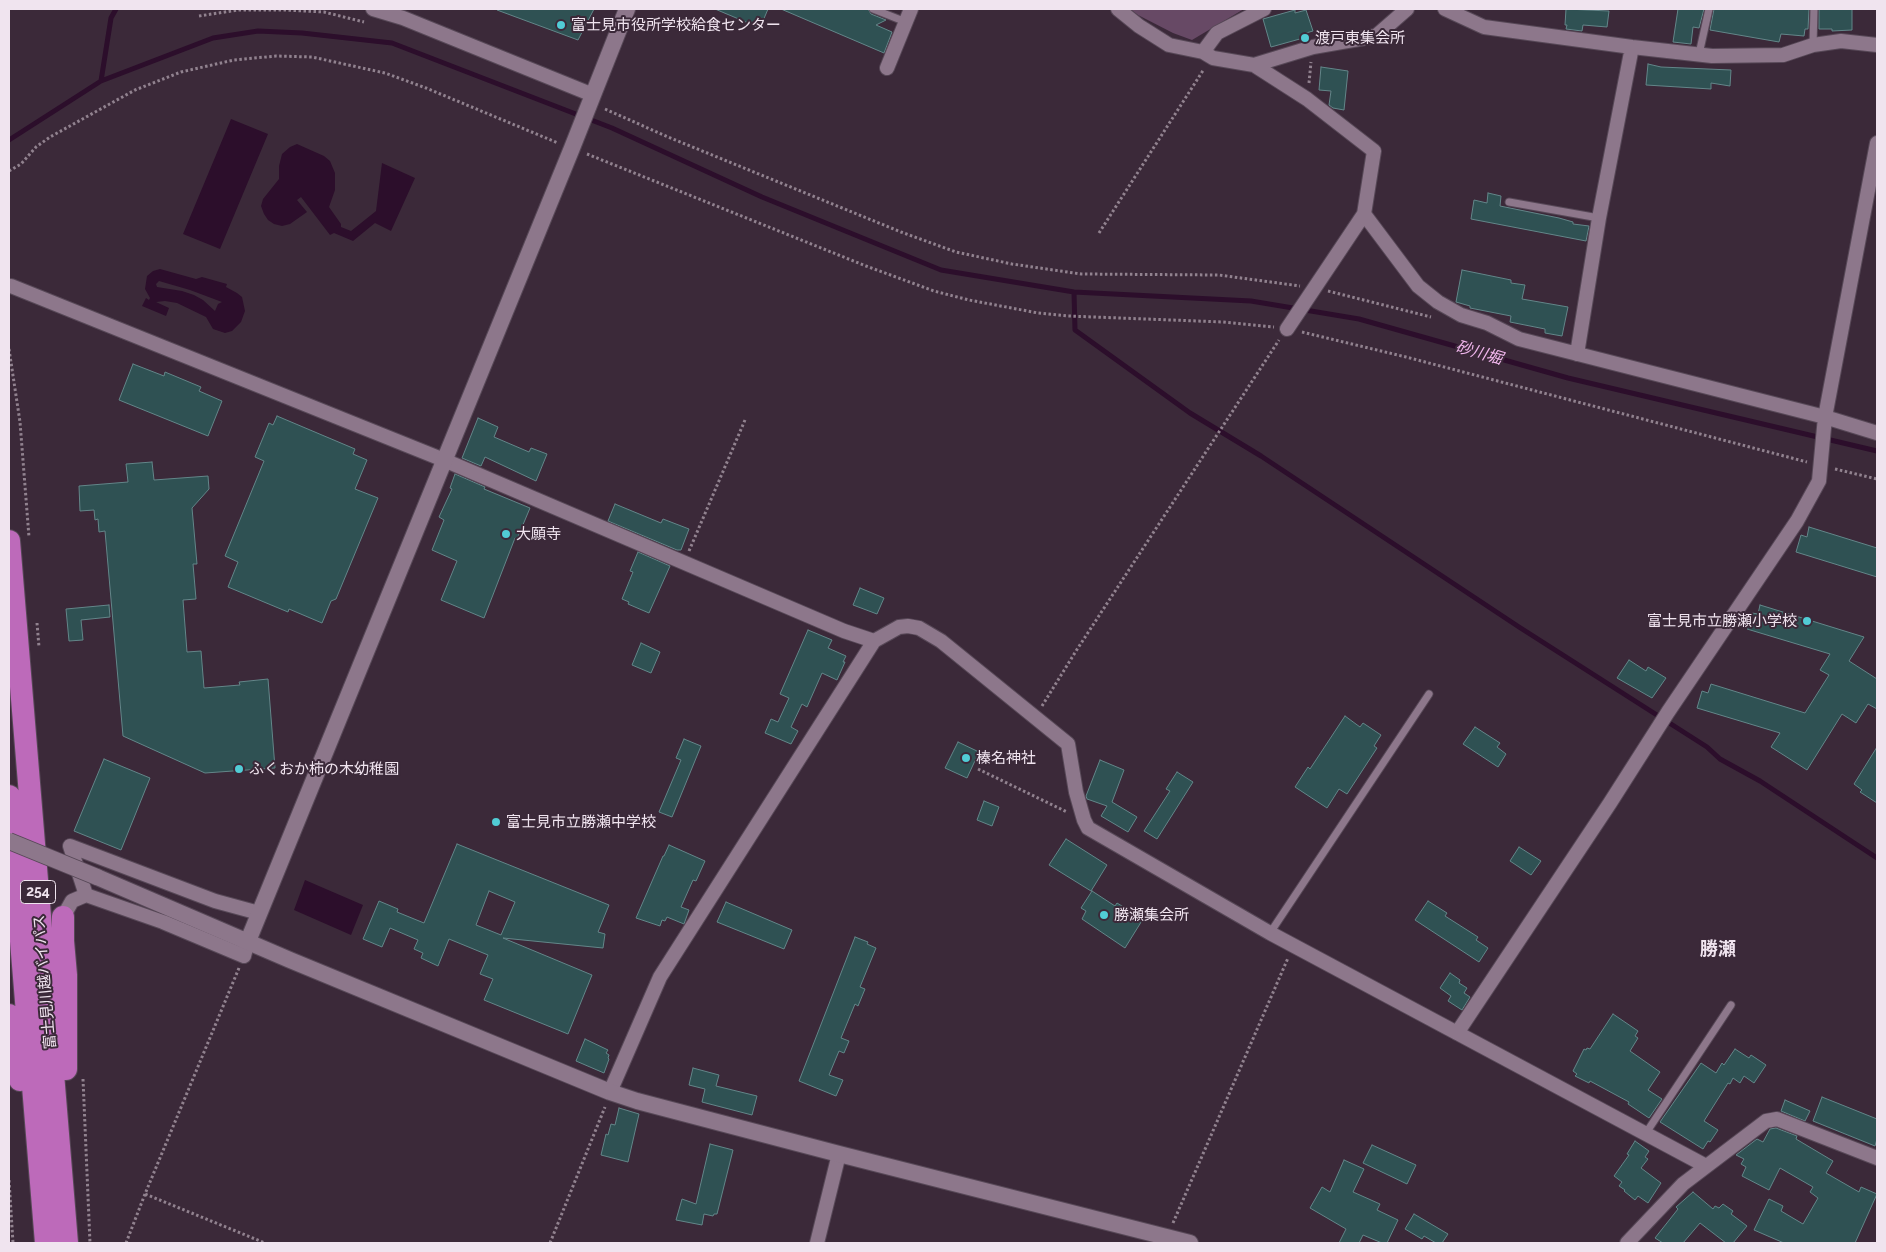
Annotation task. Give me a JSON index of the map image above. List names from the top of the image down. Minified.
{"streets":{"highway":["254","富士見川越バイパス"]},"crossings":[["254","富士見川越バイパス"]],"districts":["勝瀬"],"water":["砂川堀"],"places":["富士見市役所学校給食センター","渡戸東集会所","大願寺","富士見市立勝瀬小学校","榛名神社","ふくおか柿の木幼稚園","富士見市立勝瀬中学校","勝瀬集会所"]}
